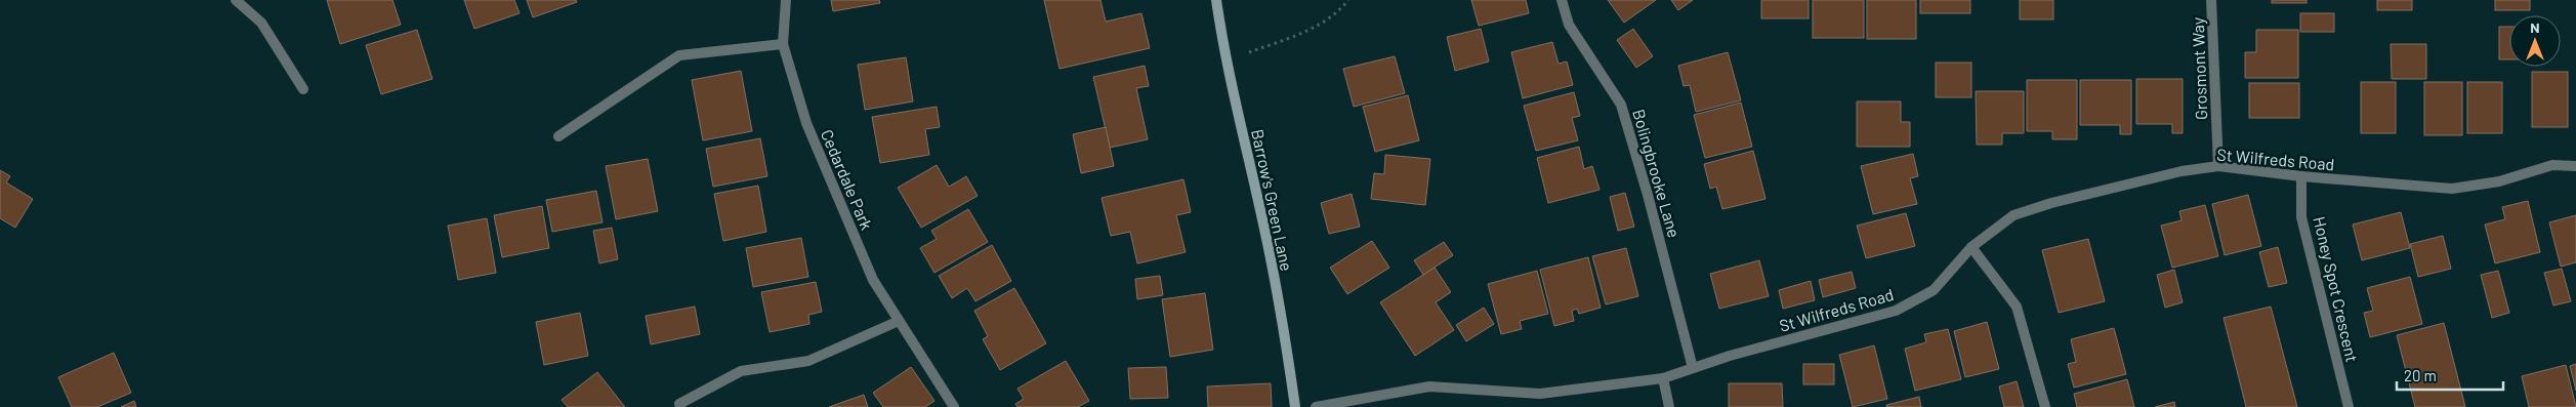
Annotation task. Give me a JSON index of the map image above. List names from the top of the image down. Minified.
{"streets":{"street":["Grosmont Way","St Wilfreds Road","Bolingbrooke Lane","Cedardale Park","Barrow's Green Lane","Honey Spot Crescent"]},"crossings":[["Grosmont Way","St Wilfreds Road"],["St Wilfreds Road","Bolingbrooke Lane"],["St Wilfreds Road","Honey Spot Crescent"]],"scale_bar":"20 m","north":"top"}
